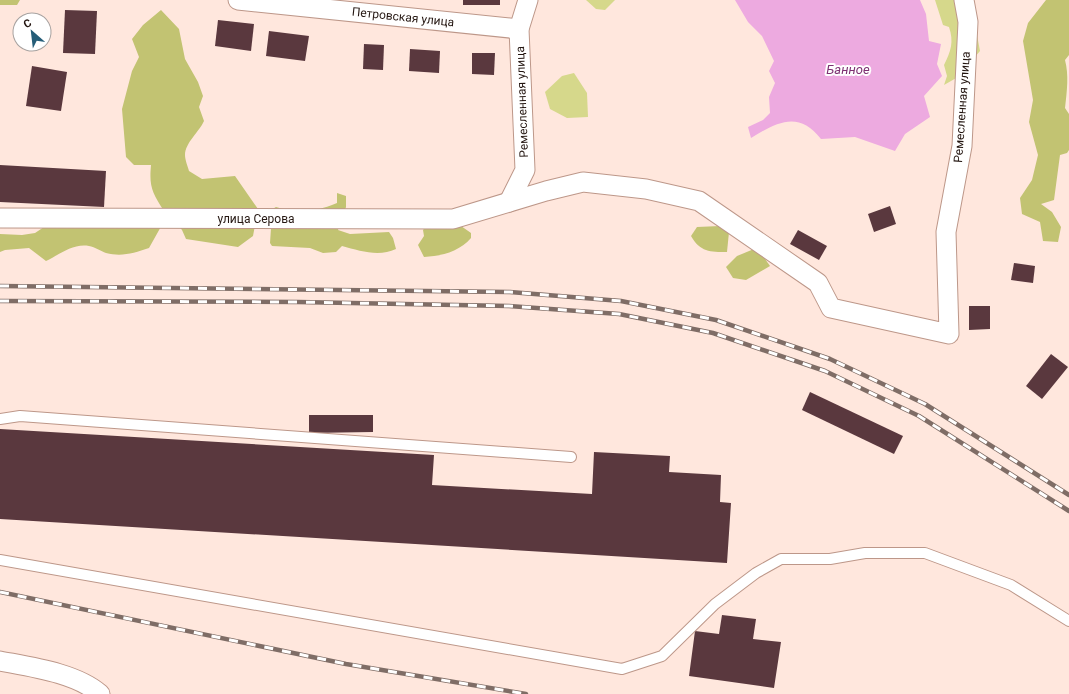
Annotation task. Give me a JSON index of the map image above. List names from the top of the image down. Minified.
{"streets":{"street":["Петровская улица","Ремесленная улица","улица Серова"]},"crossings":[["Петровская улица","Ремесленная улица"],["Ремесленная улица","улица Серова"]],"water":["Банное"],"north":"top left"}
